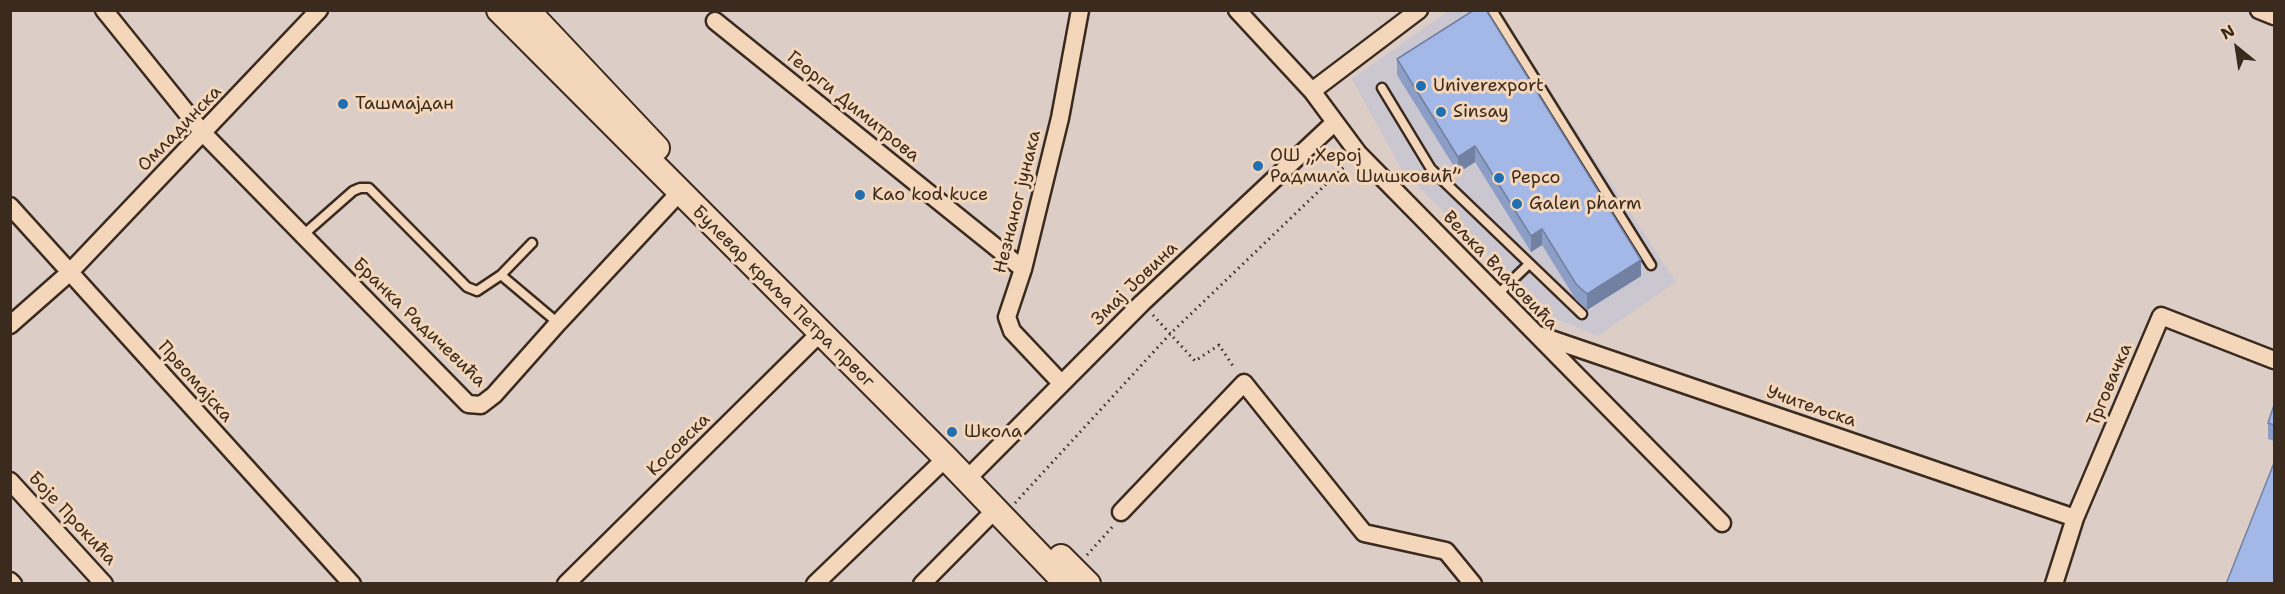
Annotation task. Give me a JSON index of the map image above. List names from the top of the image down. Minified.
{"streets":{"main road":["Булевар краља Петра првог"],"street":["Георги Димитрова","Омладинска","Незнаног јунака","Вељка Влаховића","Змај Јовина","Бранка Радичевића","Првомајска","Трговачка","Учитељска","Косовска","Боје Прокића"]},"crossings":[["Георги Димитрова","Незнаног јунака"],["Омладинска","Бранка Радичевића"],["Омладинска","Првомајска"],["Незнаног јунака","Змај Јовина"],["Вељка Влаховића","Змај Јовина"],["Вељка Влаховића","Учитељска"],["Змај Јовина","Булевар краља Петра првог"],["Булевар краља Петра првог","Бранка Радичевића"],["Булевар краља Петра првог","Косовска"],["Трговачка","Учитељска"]],"places":["Univerexport","Ташмајдан","Sinsay","ОШ „Херој Радмила Шишковић”","Pepco","Kao kod kuce","Galen pharm","Школа"],"north":"top left"}
